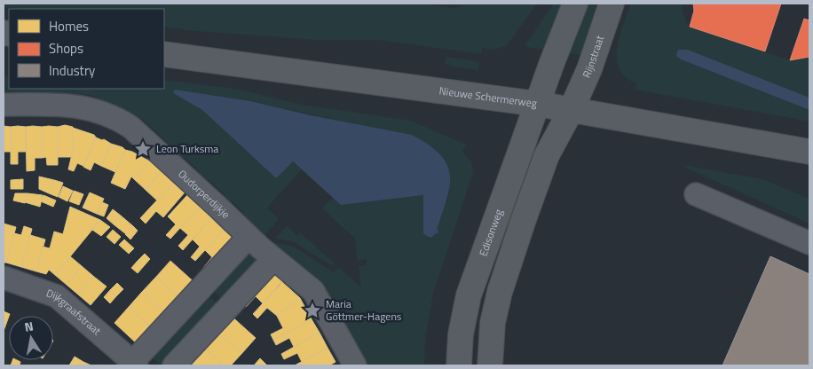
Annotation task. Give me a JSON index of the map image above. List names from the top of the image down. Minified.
{"streets":{"street":["Rijnstraat","Nieuwe Schermerweg","Oudorperdijkje","Edisonweg","Dijkgraafstraat"]},"crossings":[["Rijnstraat","Nieuwe Schermerweg"],["Nieuwe Schermerweg","Edisonweg"]],"places":{"place":["Leon Turksma","Maria Göttmer-Hagens"]},"legend":["Homes","Shops","Industry"],"north":"top"}
